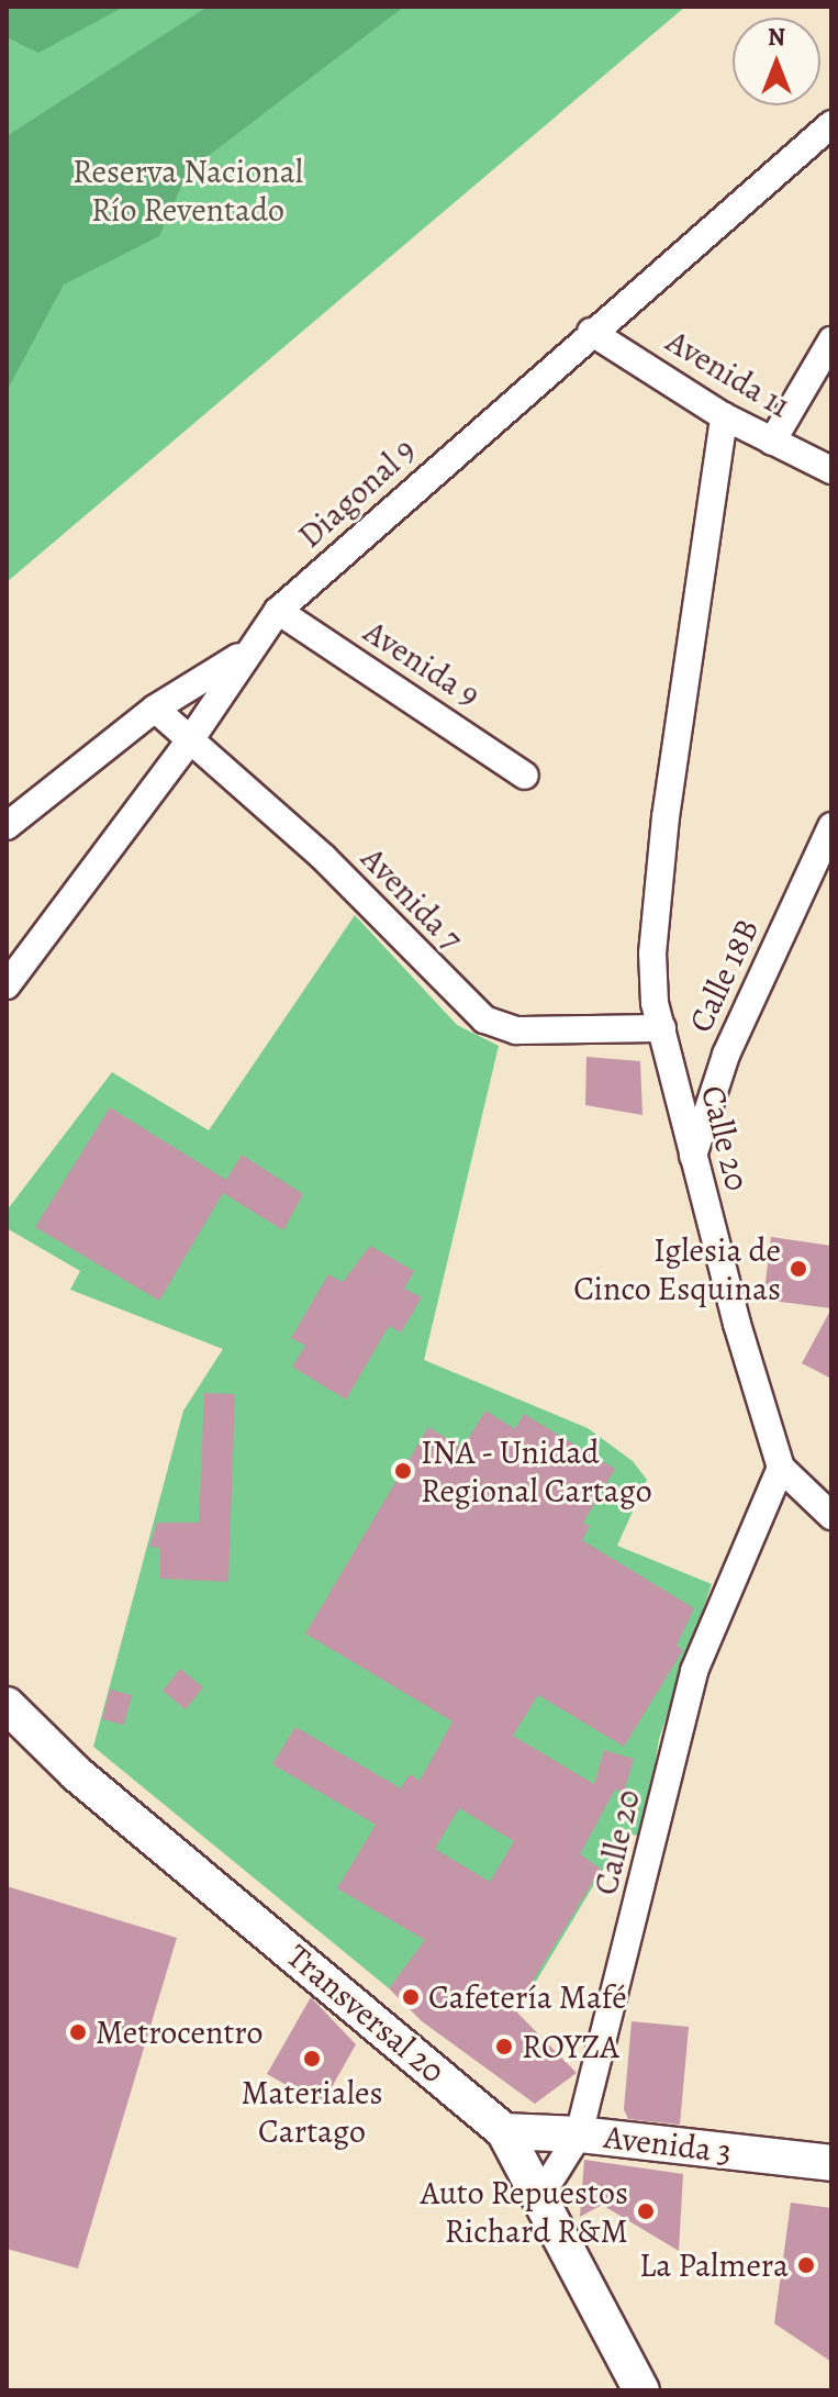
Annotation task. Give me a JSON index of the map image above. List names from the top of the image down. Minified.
{"streets":{"street":["Avenida 11","Diagonal 9","Avenida 9","Avenida 7","Calle 18B","Calle 20","Transversal 20","Avenida 3"]},"crossings":[["Avenida 11","Diagonal 9"],["Avenida 11","Calle 20"],["Diagonal 9","Avenida 9"],["Diagonal 9","Avenida 7"],["Avenida 7","Calle 20"],["Calle 18B","Calle 20"],["Calle 20","Transversal 20"],["Calle 20","Avenida 3"],["Transversal 20","Avenida 3"]],"parks":["Reserva Nacional Río Reventado"],"places":["Iglesia de Cinco Esquinas","INA - Unidad Regional Cartago","Cafetería Mafé","Metrocentro","ROYZA","Materiales Cartago","Auto Repuestos Richard R&M","La Palmera"],"north":"top"}
